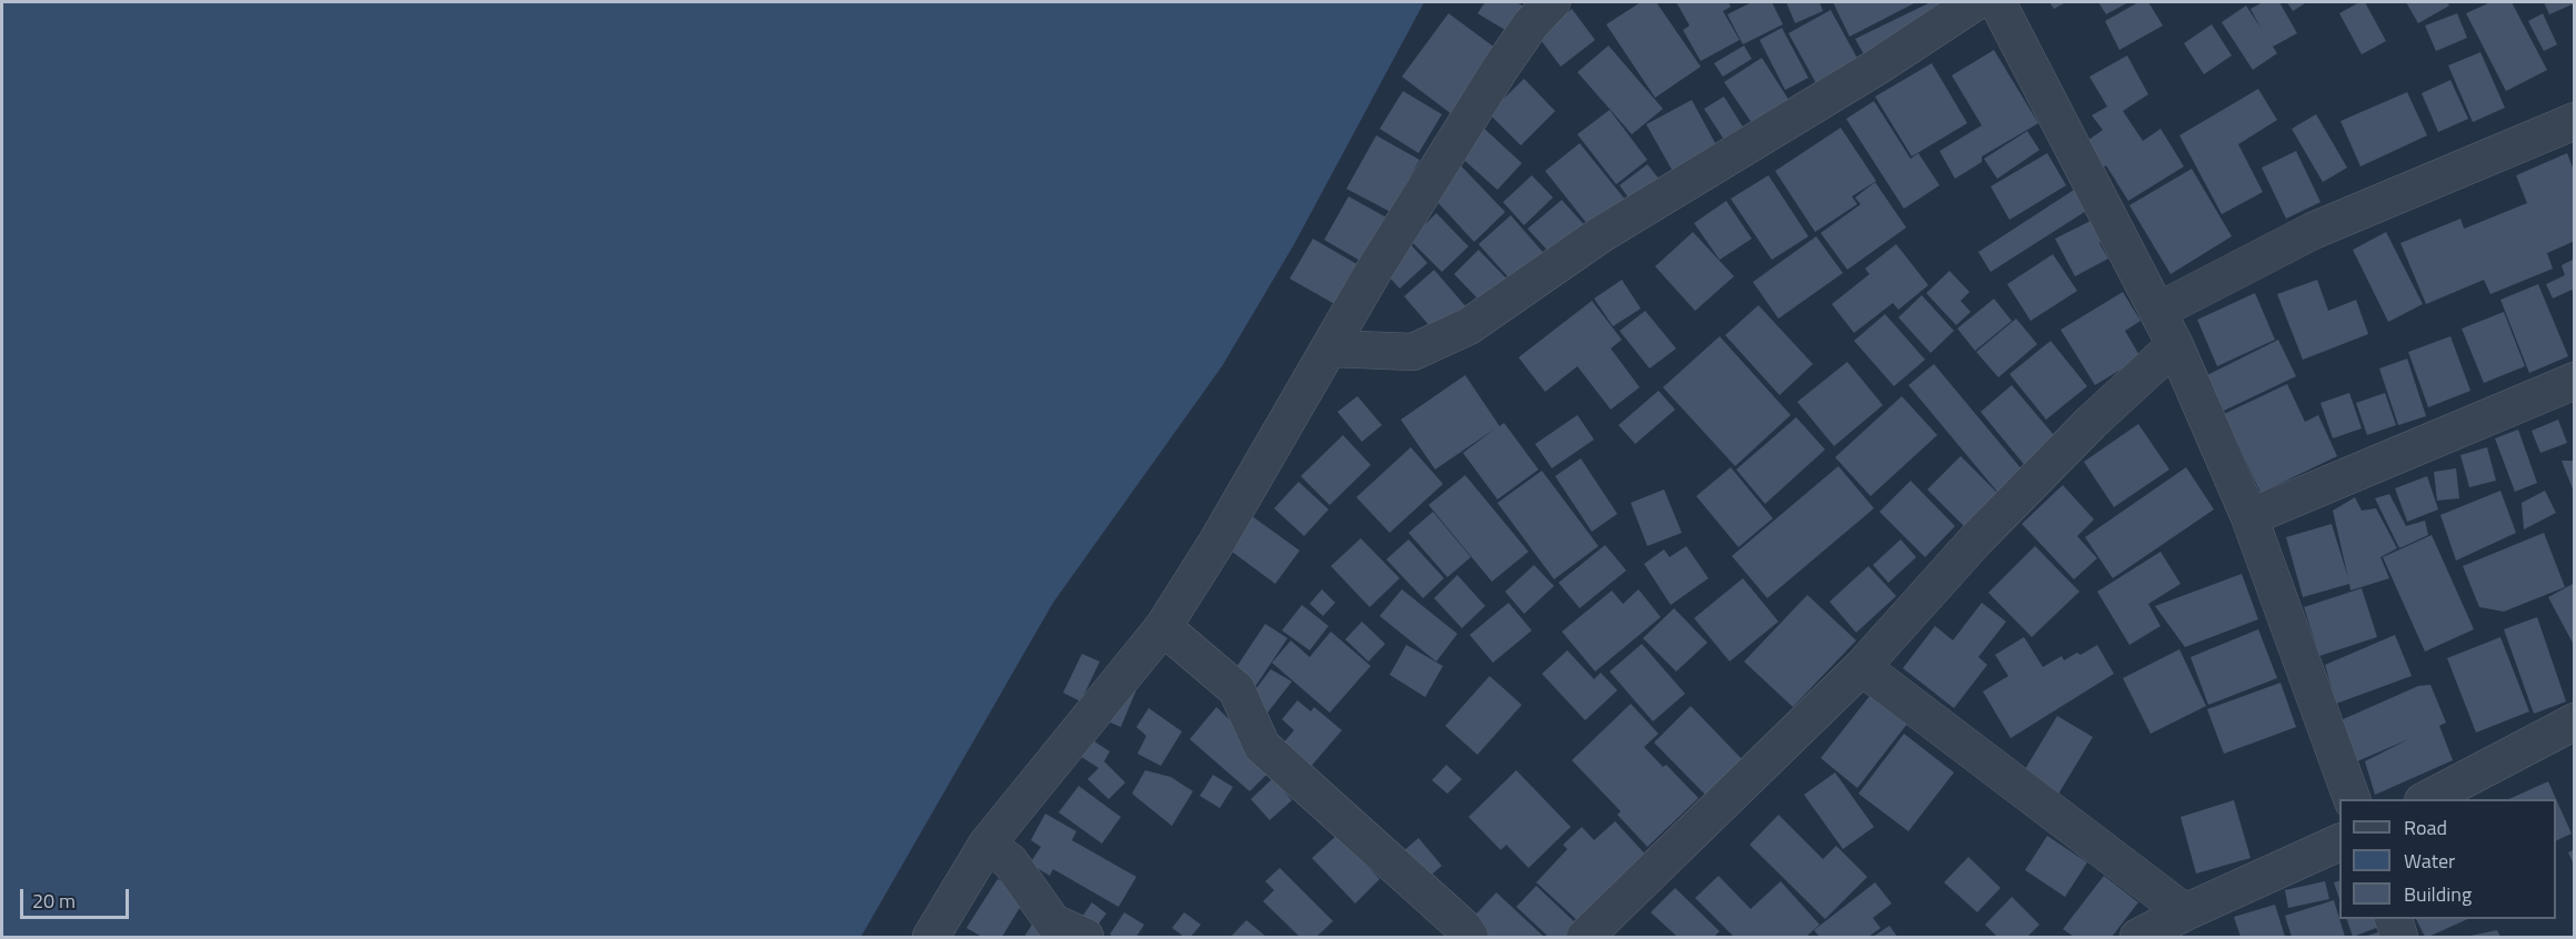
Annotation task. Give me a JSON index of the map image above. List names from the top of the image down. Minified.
{"legend":["Road","Water","Building"],"scale_bar":"20 m"}
